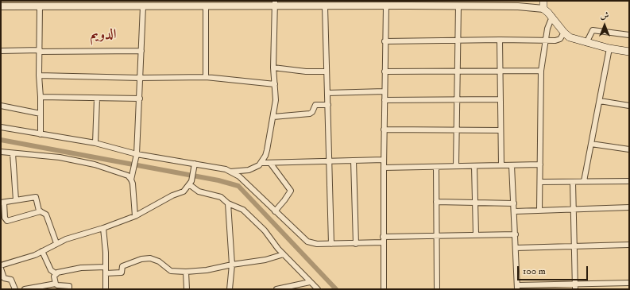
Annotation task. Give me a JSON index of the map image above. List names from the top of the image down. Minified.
{"districts":["الدويم"],"scale_bar":"100 m","north":"top"}
